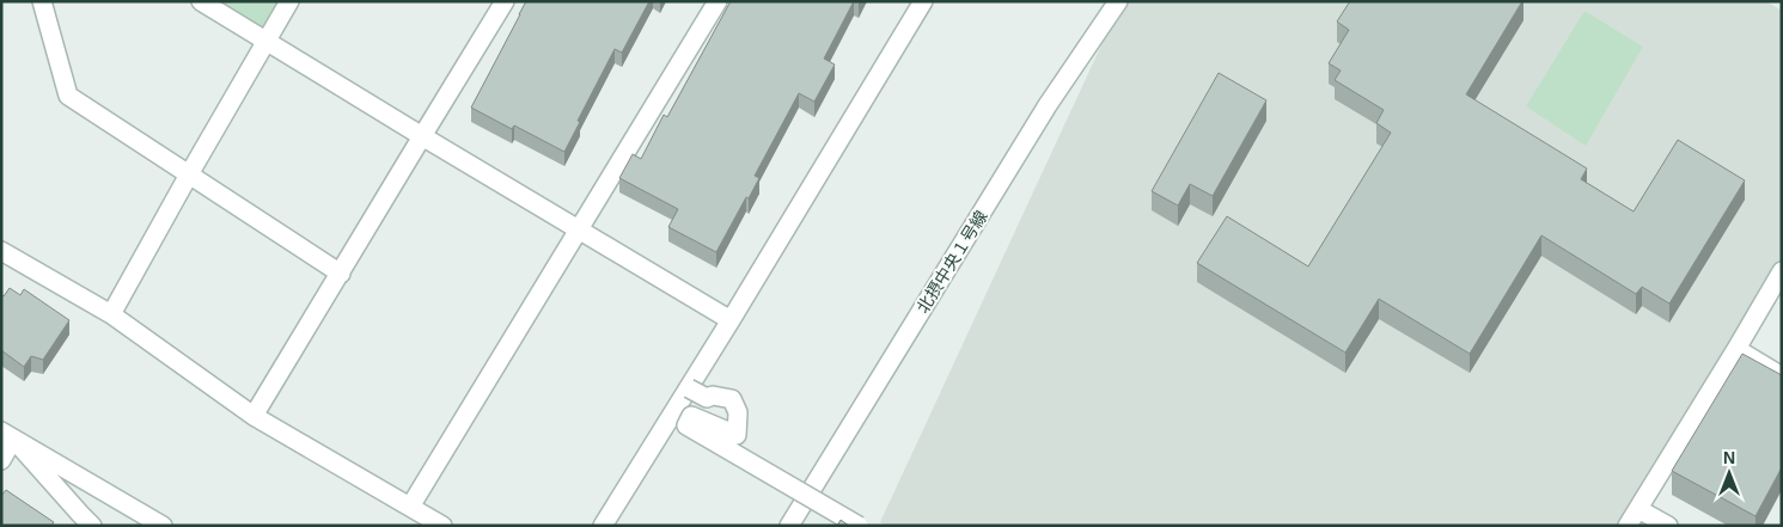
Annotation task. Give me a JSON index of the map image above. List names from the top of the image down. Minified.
{"streets":{"street":["北摂中央１号線"]},"north":"top"}
